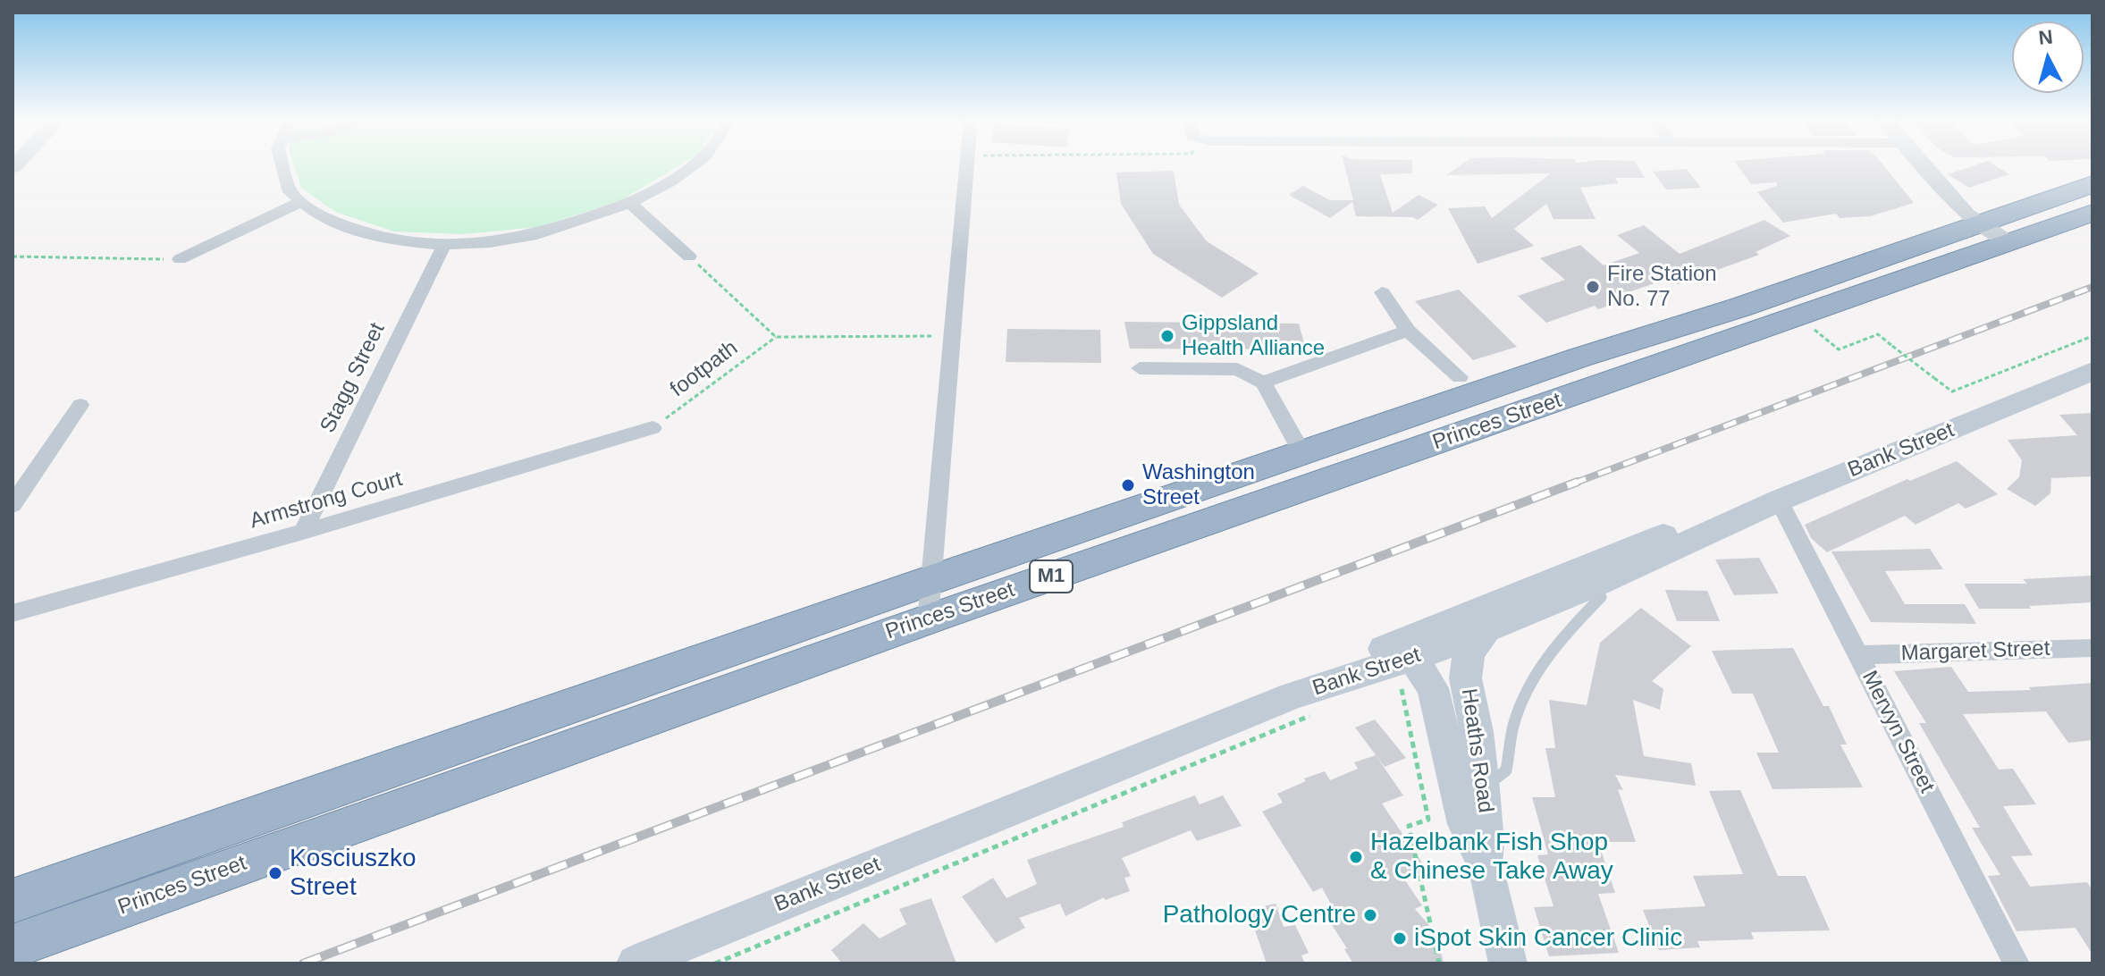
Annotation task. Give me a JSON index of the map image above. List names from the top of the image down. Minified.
{"streets":{"highway":["Princes Street","M1"],"main road":["Bank Street","Heaths Road"],"street":["Stagg Street","Armstrong Court","Margaret Street","Mervyn Street"],"path":["footpath"]},"crossings":[["footpath","Armstrong Court"],["Stagg Street","Armstrong Court"],["Bank Street","Mervyn Street"],["Bank Street","Heaths Road"],["Margaret Street","Mervyn Street"]],"places":["Fire Station No. 77","Gippsland Health Alliance","Washington Street","Hazelbank Fish Shop & Chinese Take Away","Kosciuszko Street","Pathology Centre","iSpot Skin Cancer Clinic"],"north":"top"}
